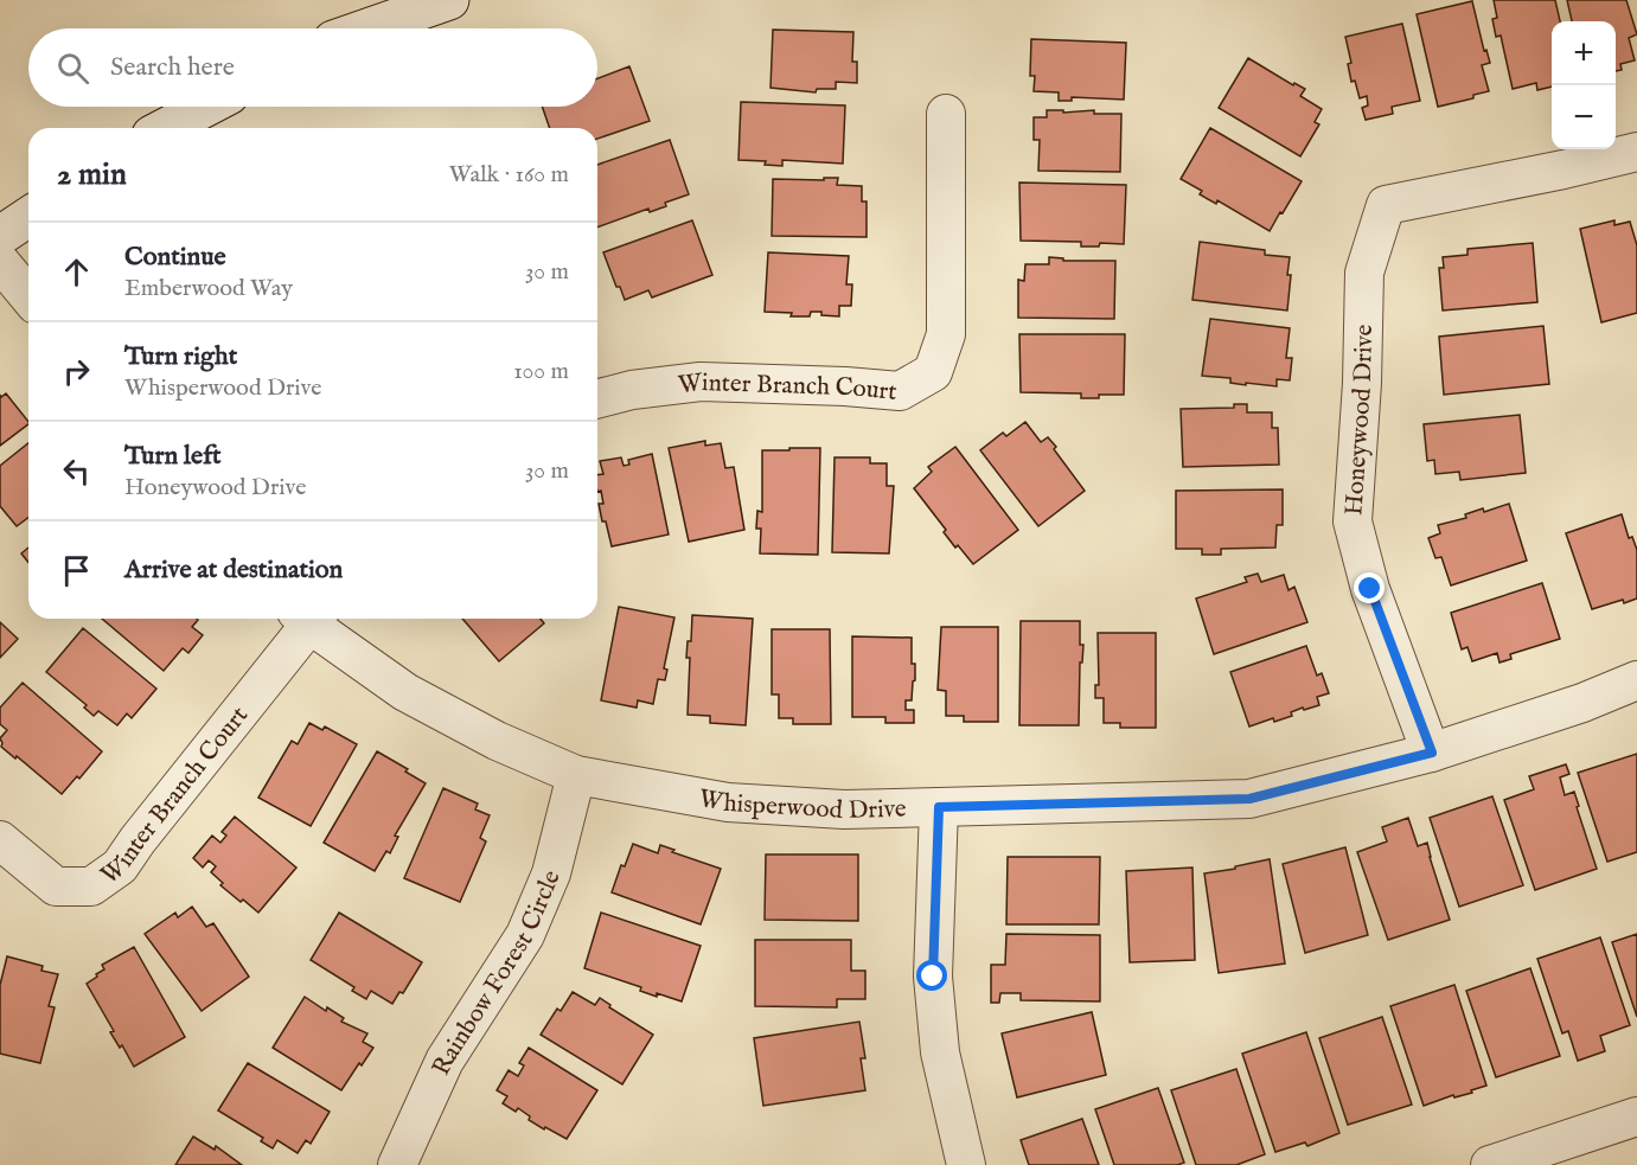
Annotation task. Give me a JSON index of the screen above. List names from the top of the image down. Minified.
{"streets":{"street":["Winter Branch Court","Honeywood Drive","Whisperwood Drive","Rainbow Forest Circle"]},"crossings":[["Honeywood Drive","Whisperwood Drive"],["Whisperwood Drive","Rainbow Forest Circle"]],"page":{"map_buttons":["+","−"],"search":"Search here","heading":["2 min","Walk · 160 m"],"list":[["Continue","Emberwood Way","30 m"],["Turn right","Whisperwood Drive","100 m"],["Turn left","Honeywood Drive","30 m"],"Arrive at destination"]}}
